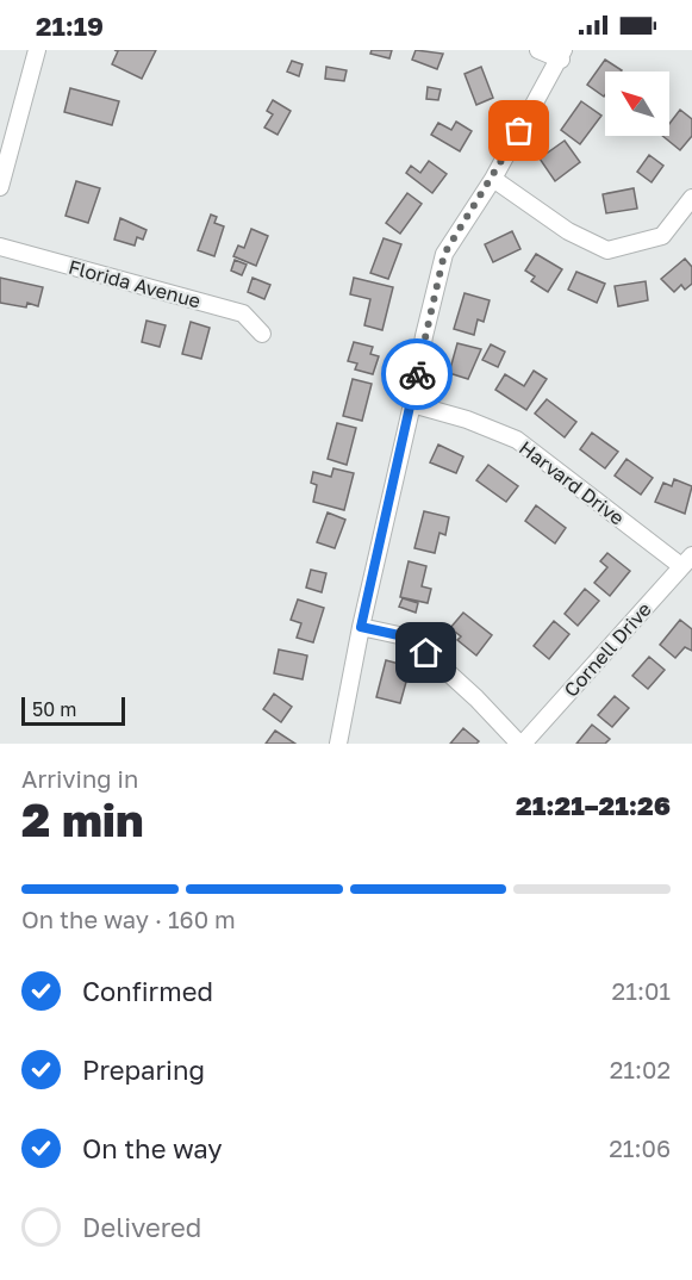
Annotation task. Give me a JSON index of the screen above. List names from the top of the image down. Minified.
{"streets":{"street":["Florida Avenue","Harvard Drive","Cornell Drive"]},"crossings":[["Harvard Drive","Cornell Drive"]],"scale_bar":"50 m","north":"top left","page":{"status":"21:19","scale":"50 m","heading":["2 min","Arriving in","21:21–21:26"],"bar":"On the way · 160 m","list":[["Confirmed","21:01"],["Preparing","21:02"],["On the way","21:06"],"Delivered"]}}
